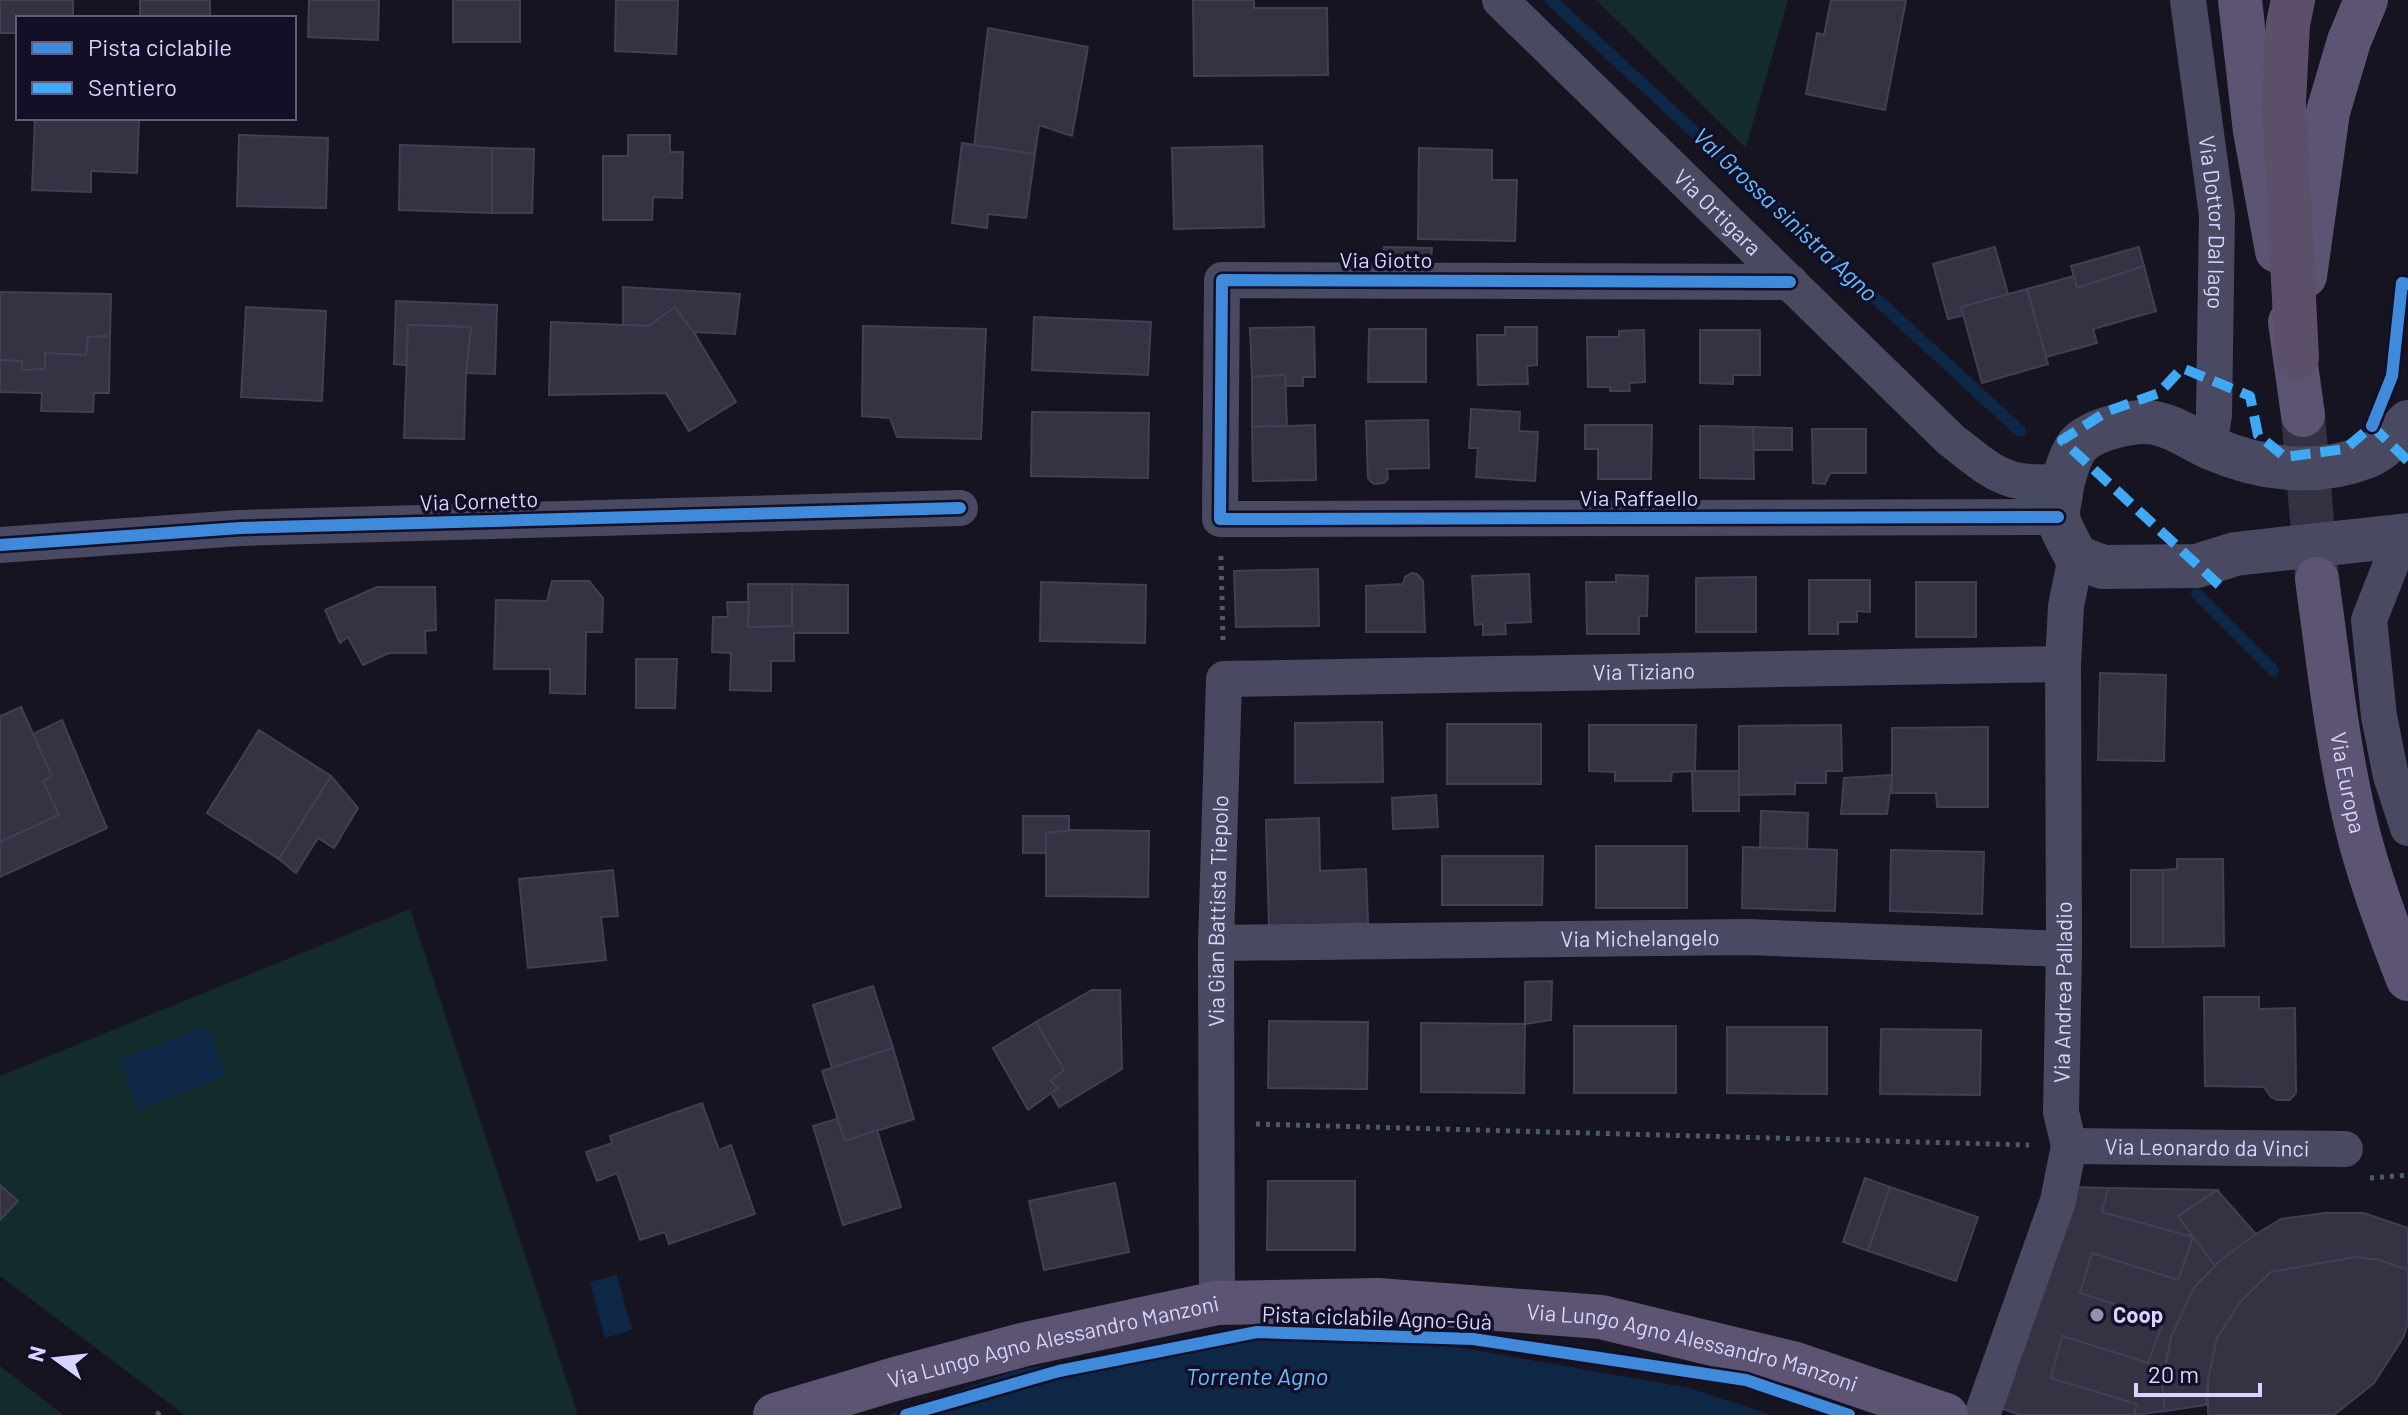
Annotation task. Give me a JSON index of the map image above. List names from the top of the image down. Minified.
{"streets":{"main road":["Via Europa","Via Lungo Agno Alessandro Manzoni"],"street":["Via Ortigara","Via Dottor Dal lago","Via Giotto","Via Raffaello","Via Cornetto","Via Tiziano","Via Gian Battista Tiepolo","Via Michelangelo","Via Andrea Palladio","Via Leonardo da Vinci"],"cycle path":["Pista ciclabile Agno-Guà"]},"crossings":[["Via Ortigara","Via Giotto"],["Via Ortigara","Via Raffaello"],["Via Giotto","Via Raffaello"],["Via Tiziano","Via Gian Battista Tiepolo"],["Via Tiziano","Via Andrea Palladio"],["Via Gian Battista Tiepolo","Via Michelangelo"],["Via Gian Battista Tiepolo","Via Lungo Agno Alessandro Manzoni"],["Via Michelangelo","Via Andrea Palladio"],["Via Andrea Palladio","Via Leonardo da Vinci"]],"water":["Val Grossa sinistra Agno","Torrente Agno"],"places":["Coop"],"legend":["Pista ciclabile","Sentiero"],"scale_bar":"20 m","north":"left"}
